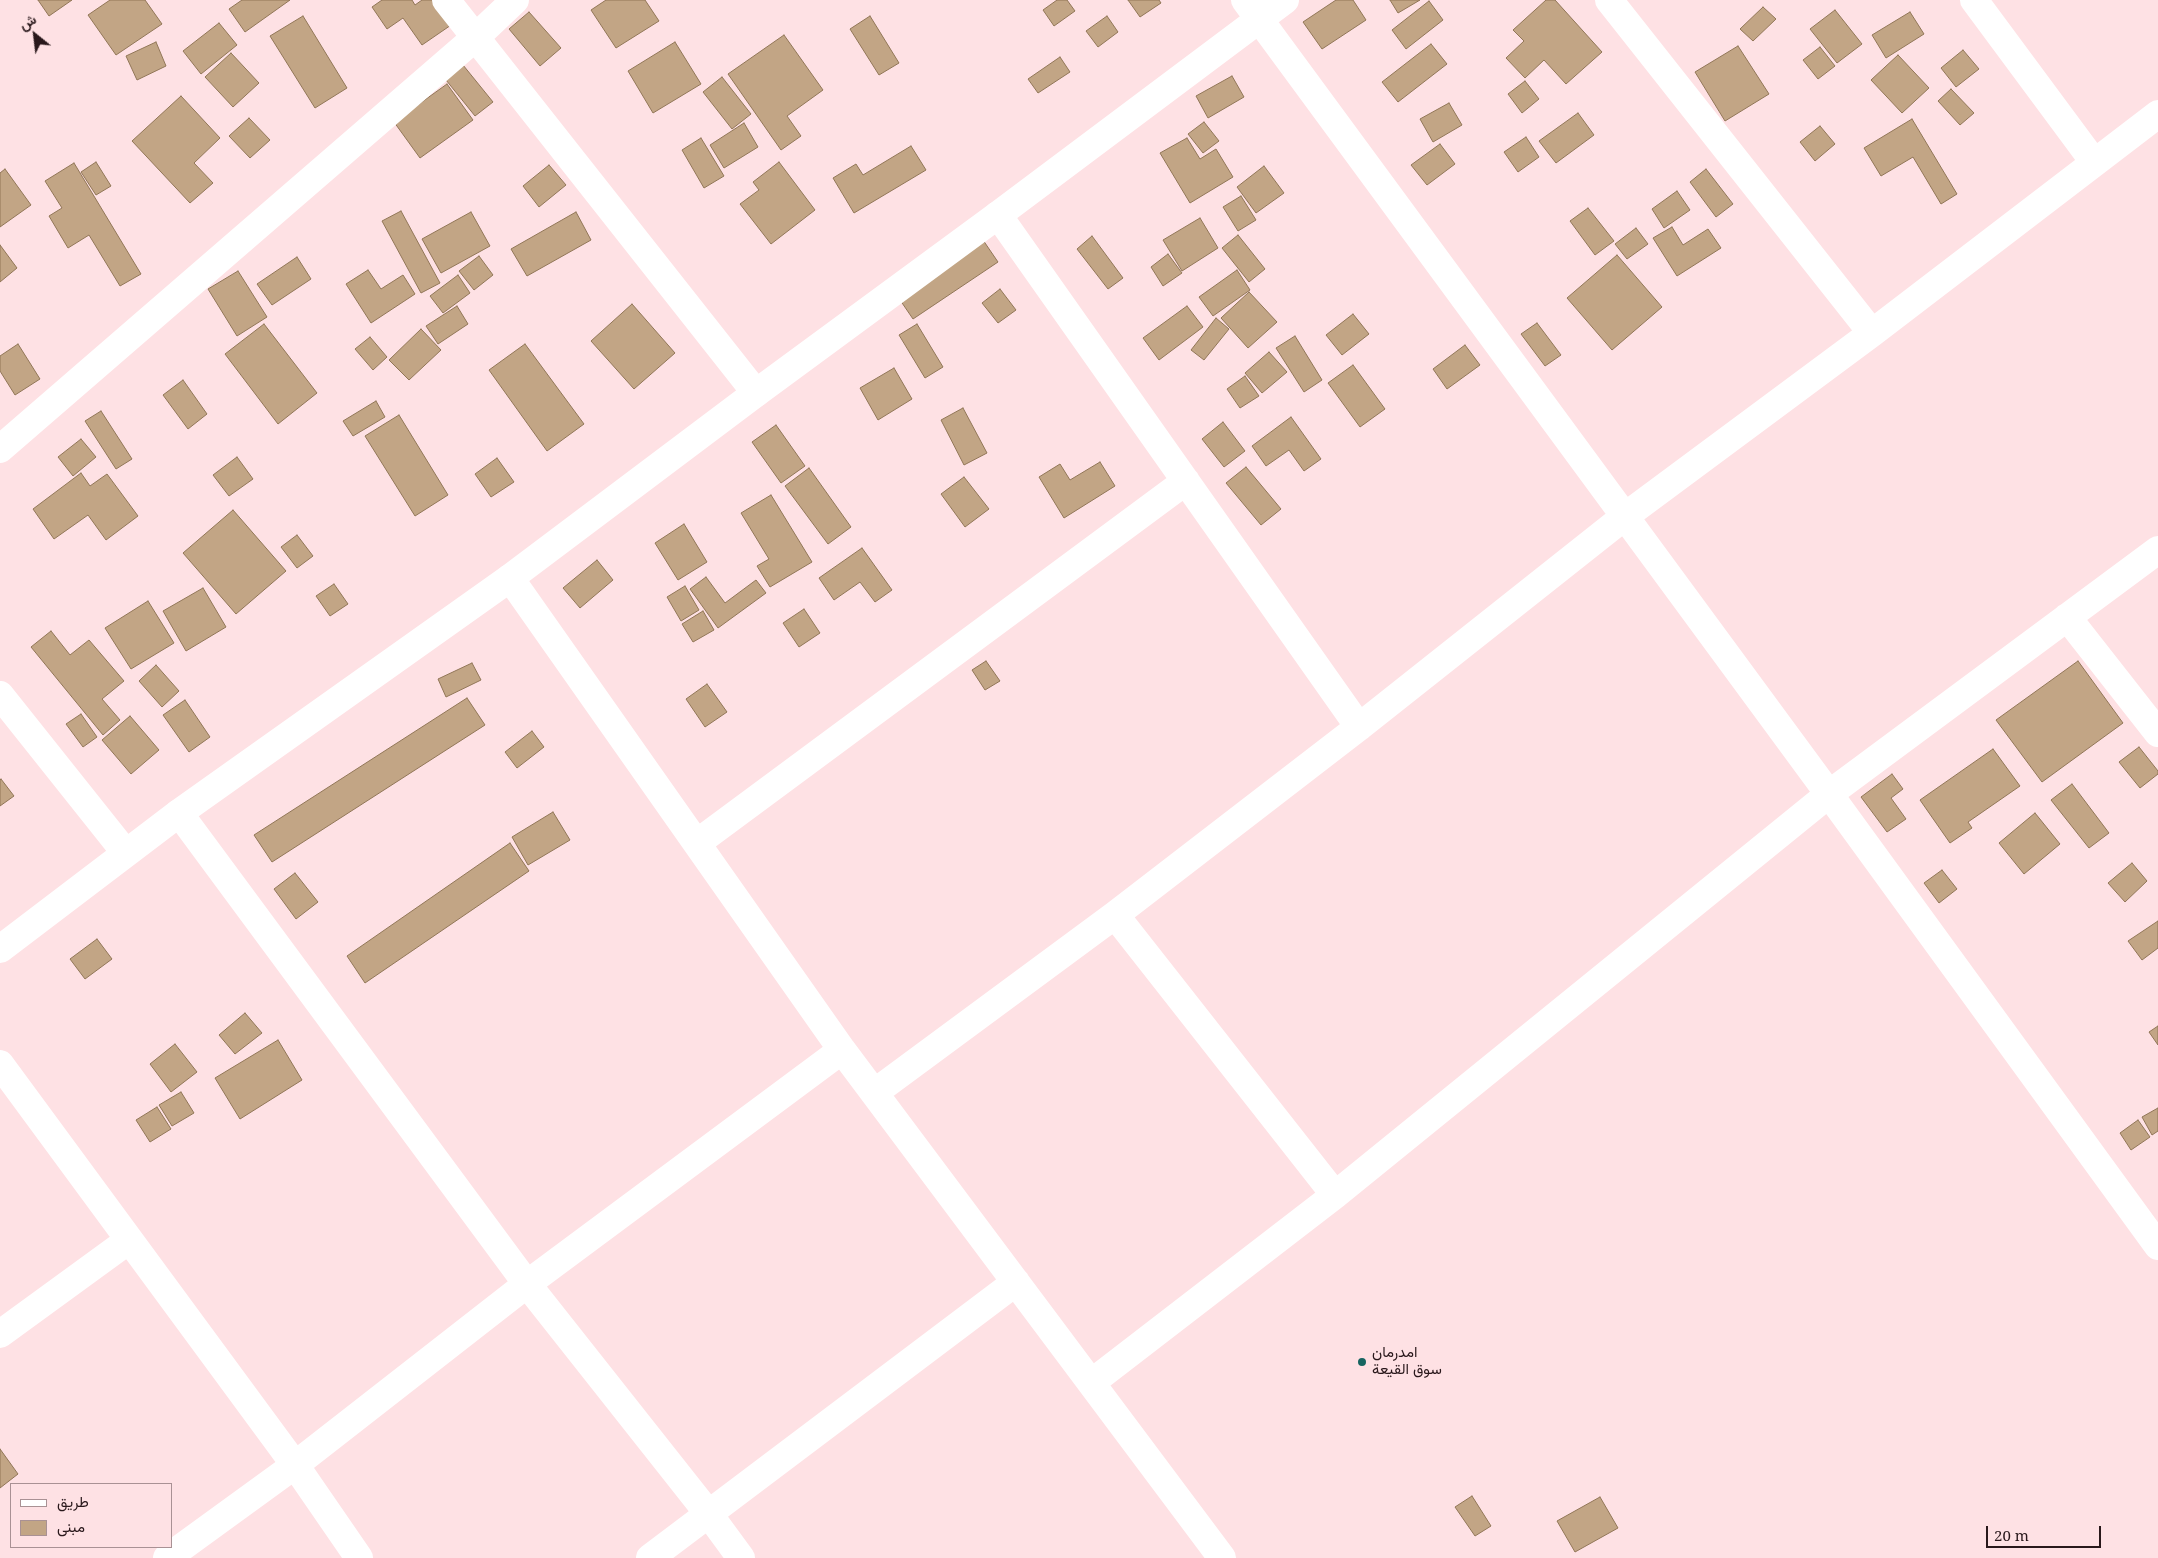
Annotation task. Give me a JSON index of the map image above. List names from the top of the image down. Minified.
{"places":["امدرمان سوق القيعة"],"legend":["طريق","مبنى"],"scale_bar":"20 m","north":"top left"}
